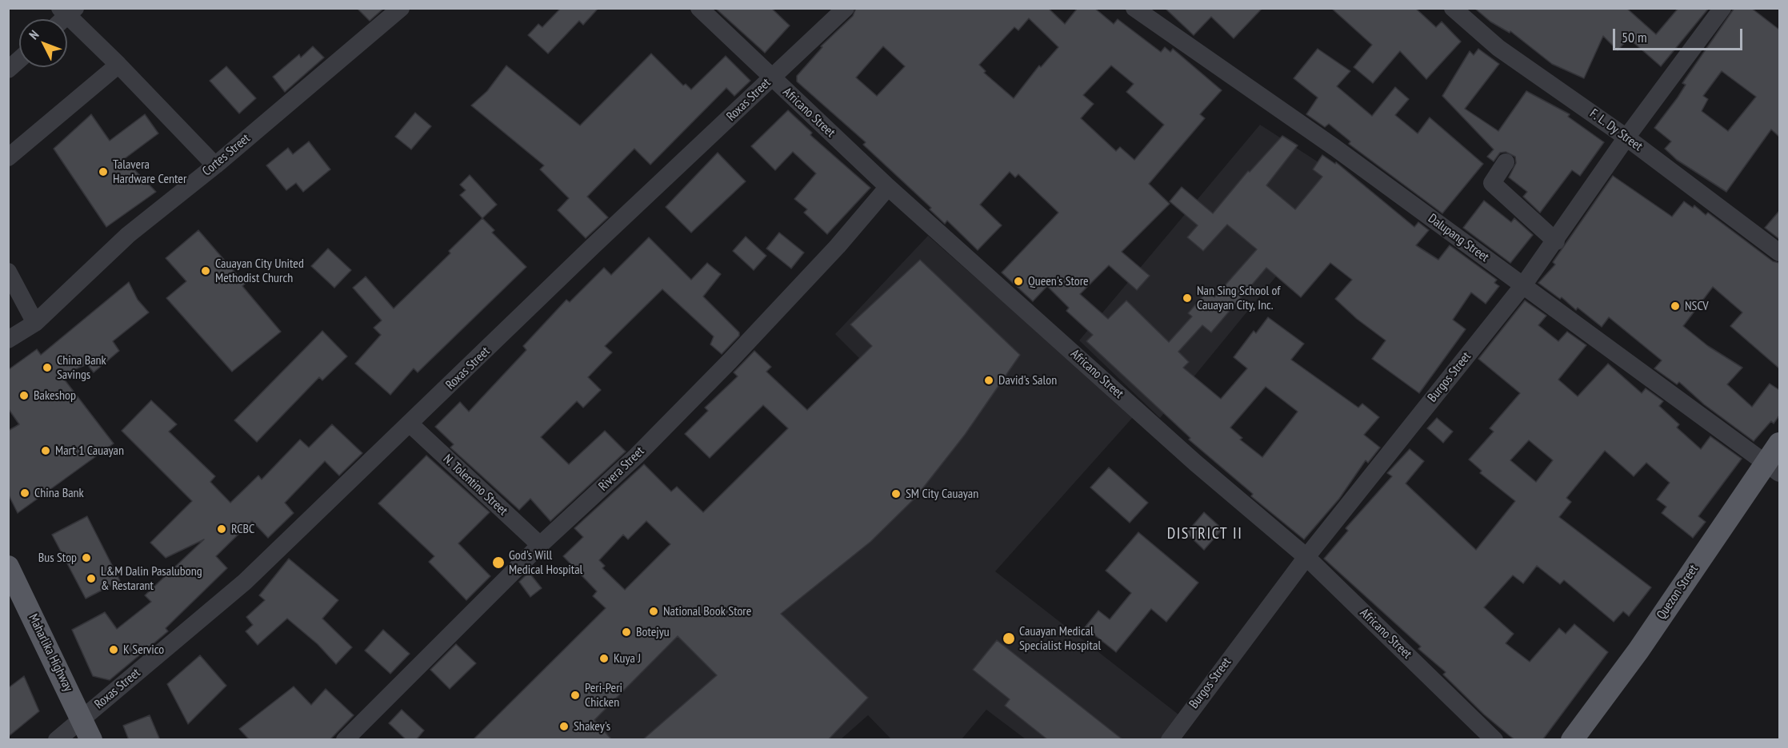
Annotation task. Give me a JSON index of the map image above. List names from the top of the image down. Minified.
{"streets":{"main road":["Quezon Street","Maharlika Highway"],"street":["Roxas Street","Africano Street","F. L. Dy Street","Cortes Street","Dalupang Street","Burgos Street","Rivera Street","N. Tolentino Street"]},"crossings":[["Roxas Street","Africano Street"],["Roxas Street","N. Tolentino Street"],["Roxas Street","Maharlika Highway"],["Africano Street","Burgos Street"],["Africano Street","Rivera Street"],["F. L. Dy Street","Burgos Street"],["Dalupang Street","Burgos Street"],["Dalupang Street","Quezon Street"],["Rivera Street","N. Tolentino Street"]],"districts":["DISTRICT II"],"places":["Talavera Hardware Center","Cauayan City United Methodist Church","Queen's Store","Nan Sing School of Cauayan City, Inc.","NSCV","China Bank Savings","David's Salon","Bakeshop","Mart 1 Cauayan","China Bank","SM City Cauayan","RCBC","Bus Stop","God's Will Medical Hospital","L&M Dalin Pasalubong & Restarant","National Book Store","Botejyu","Cauayan Medical Specialist Hospital","K Servico","Kuya J","Peri-Peri Chicken","Shakey's"],"scale_bar":"50 m","north":"top left"}
